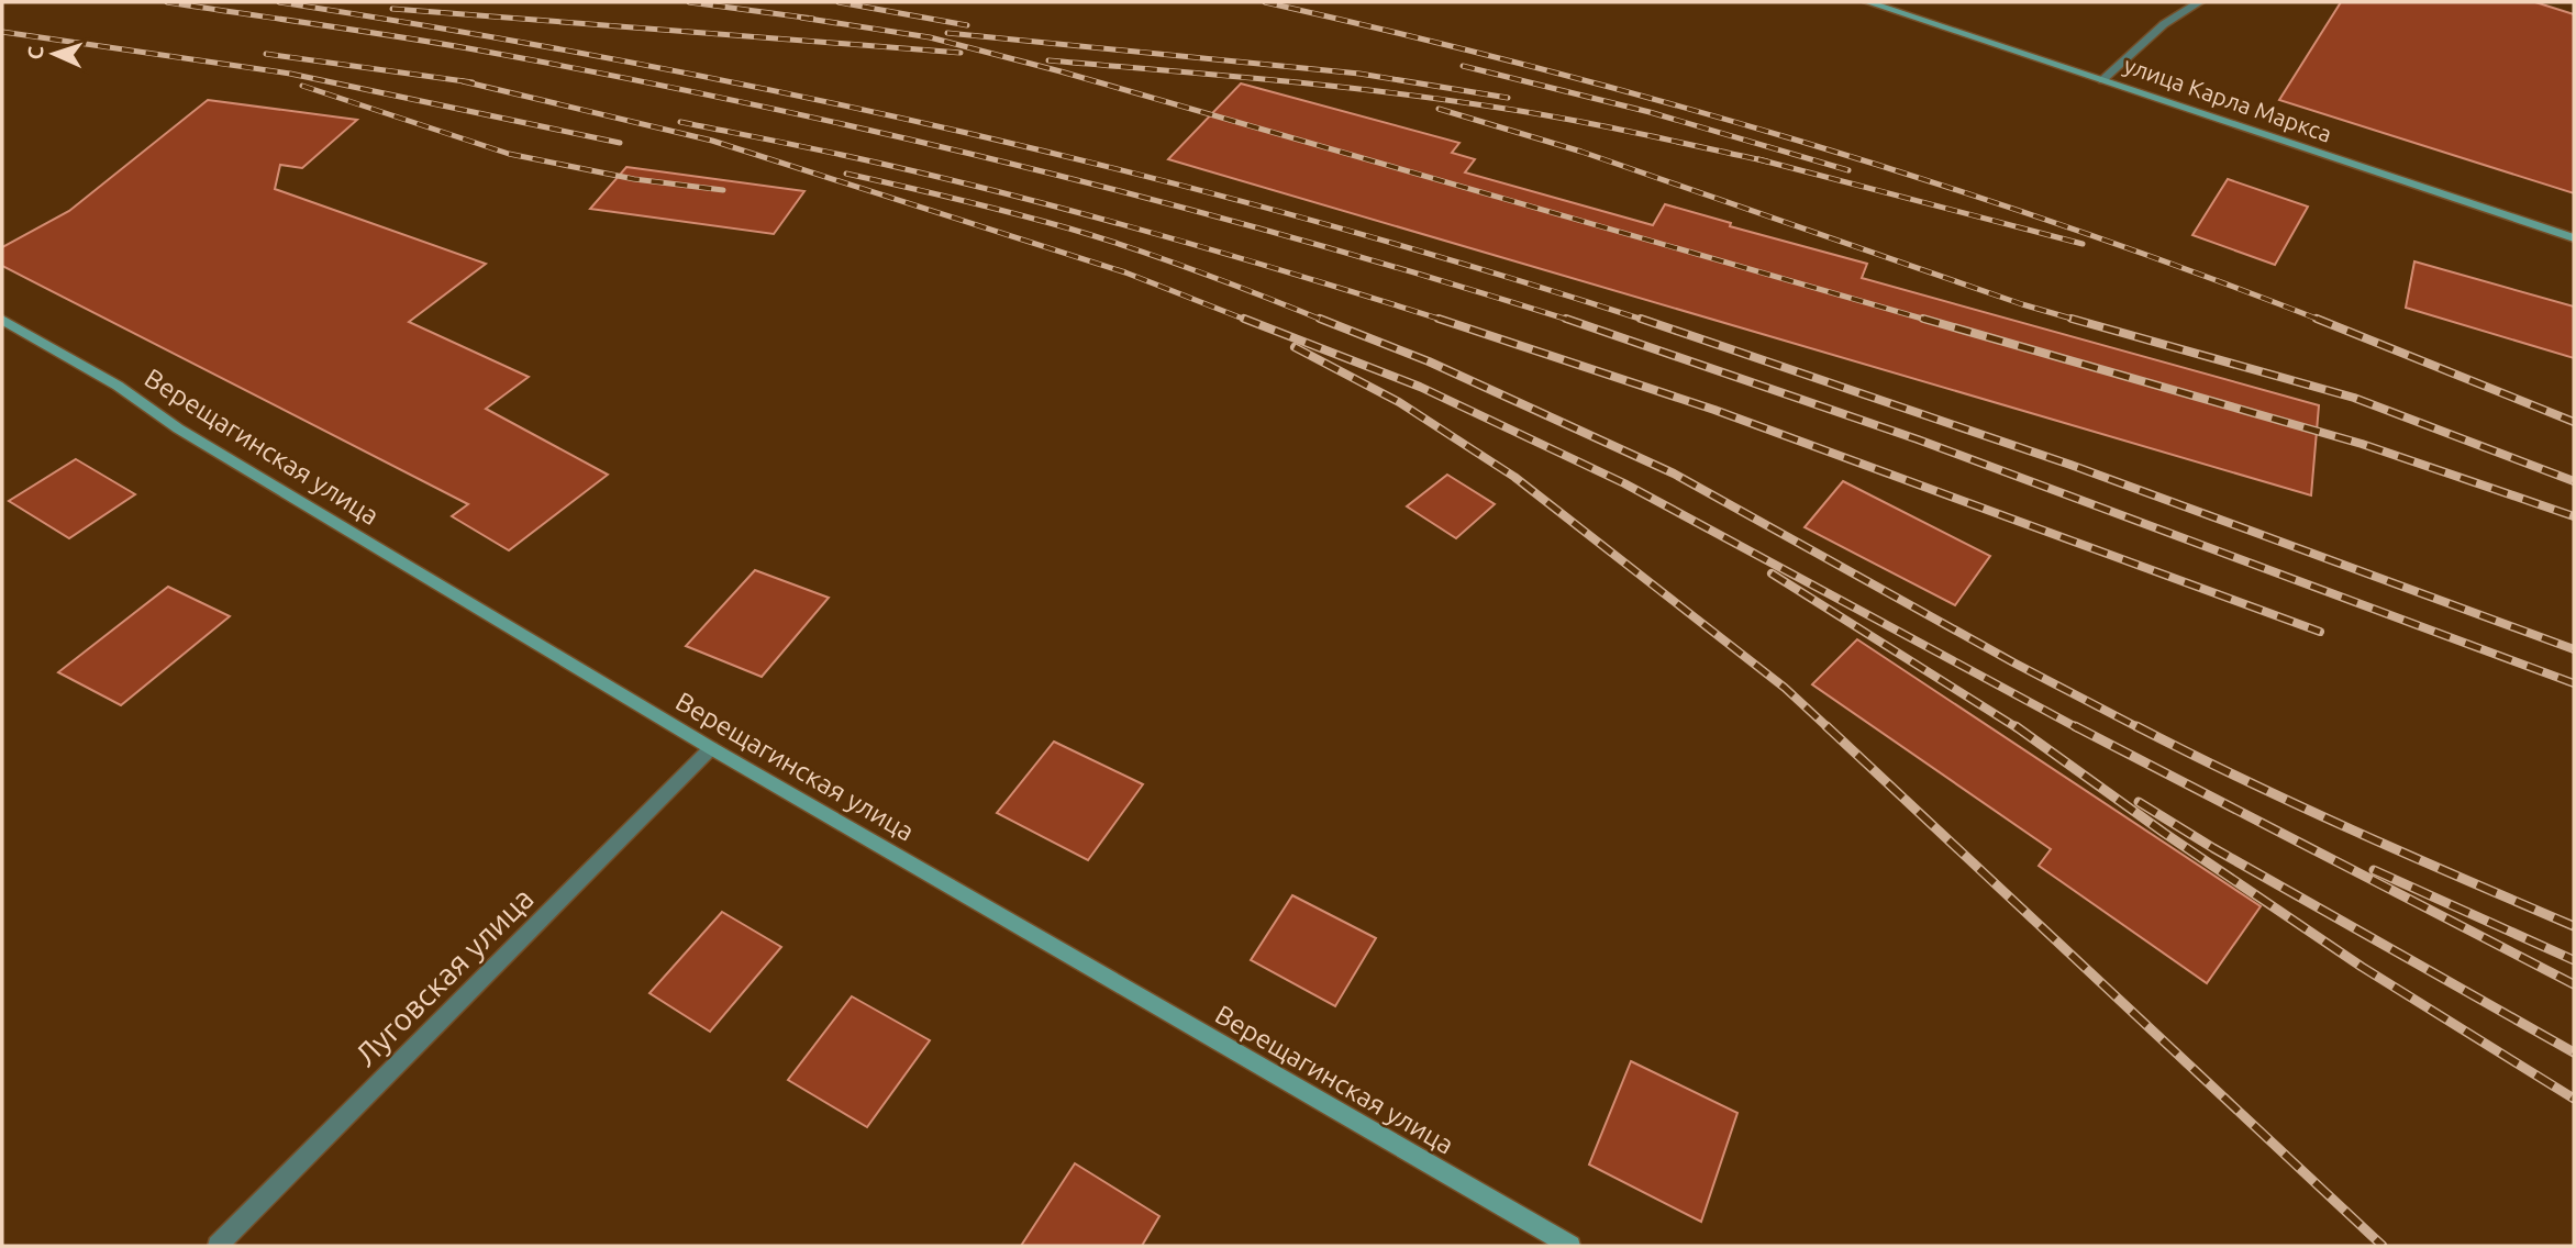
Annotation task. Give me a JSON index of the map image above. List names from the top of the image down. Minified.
{"streets":{"main road":["улица Карла Маркса","Верещагинская улица"],"street":["Луговская улица"]},"crossings":[["Верещагинская улица","Луговская улица"]],"north":"left"}
